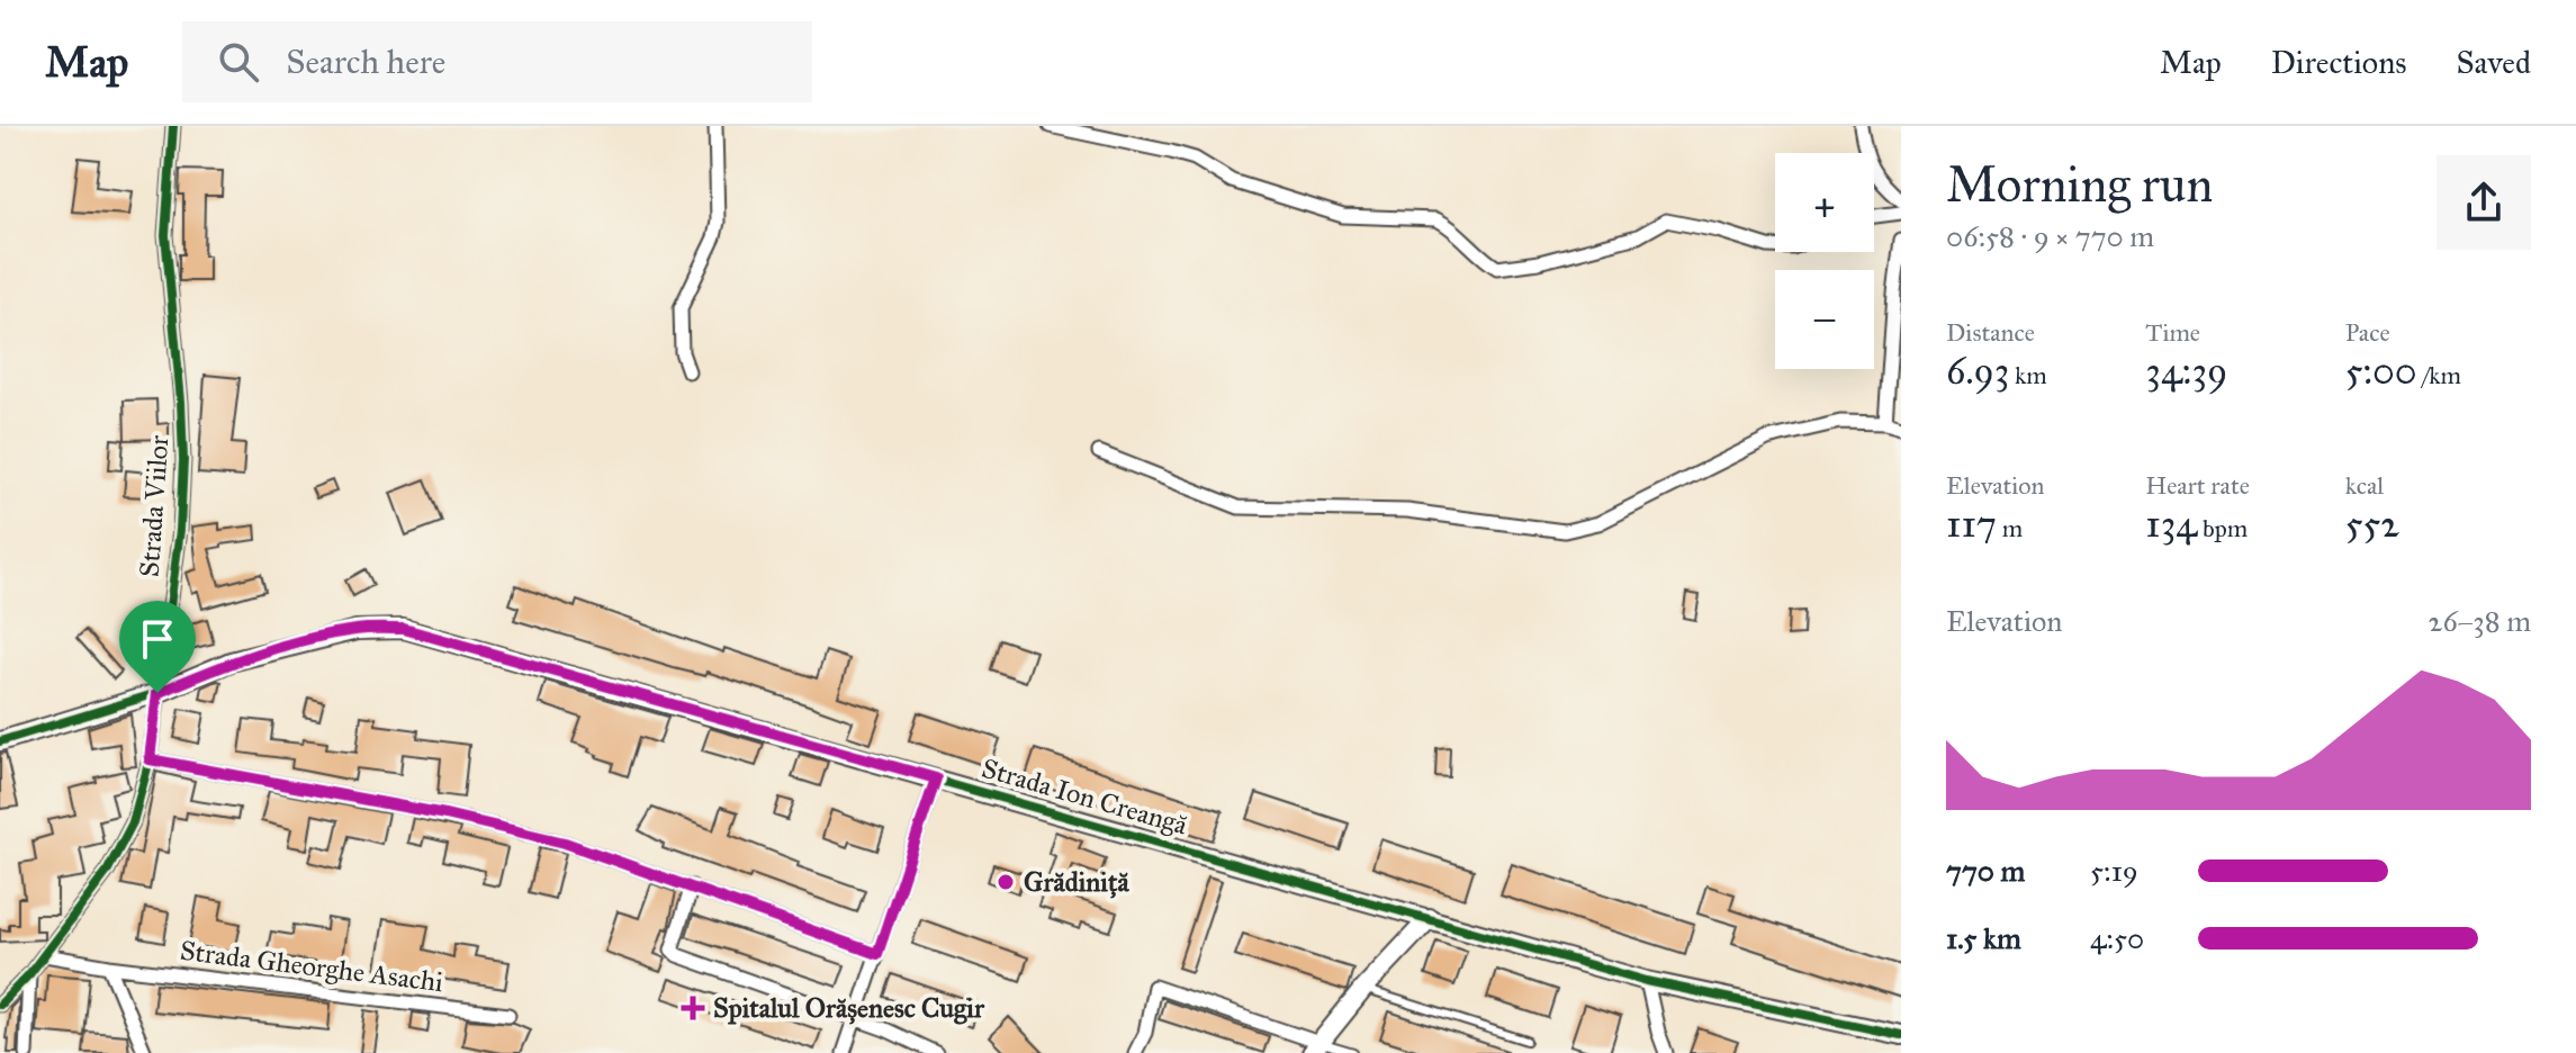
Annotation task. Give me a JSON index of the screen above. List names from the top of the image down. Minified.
{"streets":{"street":["Strada Viilor","Strada Ion Creangă","Strada Gheorghe Asachi"]},"crossings":[["Strada Viilor","Strada Ion Creangă"],["Strada Viilor","Strada Gheorghe Asachi"]],"places":{"other":["Grădiniță"],"health":["Spitalul Orășenesc Cugir"]},"page":{"header":"Map","search":"Search here","nav":["Map","Directions","Saved"],"heading":["Morning run","06:58 · 9 × 770 m"],"map_buttons":["+","−"],"stats":[["Distance","6.93 km"],["Time","34:39"],["Pace","5:00 /km"],["Elevation","117 m"],["Heart rate","134 bpm"],["kcal","552"]],"chart":["Elevation","26–38 m"],"list":[{"name":"770 m","note":"5:19"},{"name":"1.5 km","note":"4:50"}]}}
